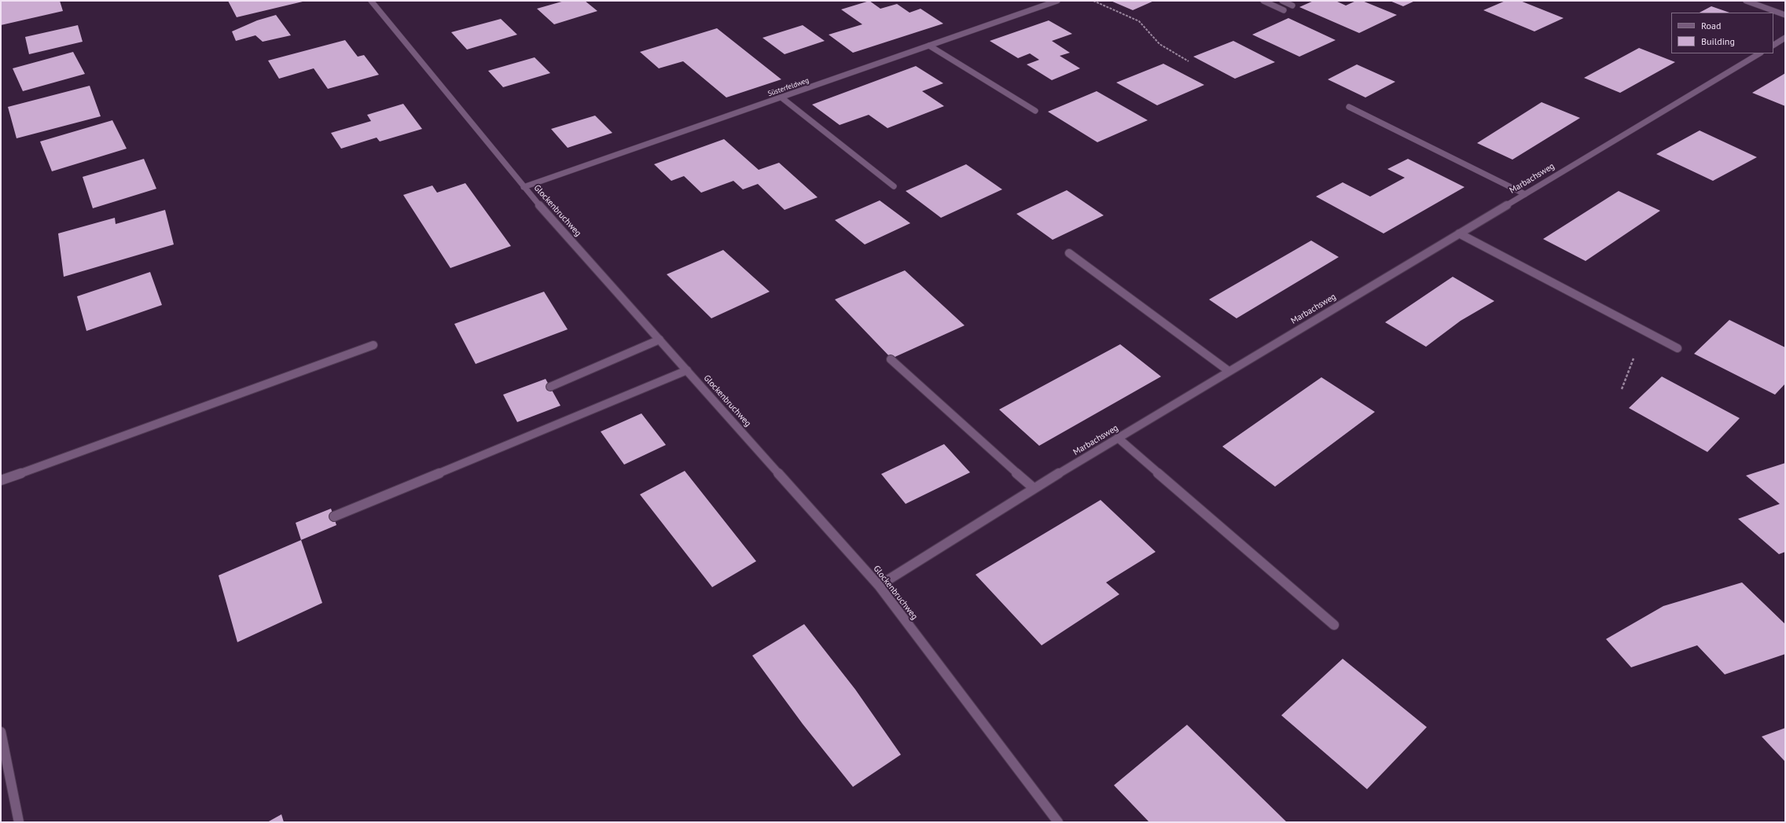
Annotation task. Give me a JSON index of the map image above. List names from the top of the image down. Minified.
{"streets":{"street":["Süsterfeldweg","Marbachsweg","Glockenbruchweg"]},"crossings":[["Süsterfeldweg","Glockenbruchweg"],["Marbachsweg","Glockenbruchweg"]],"legend":["Road","Building"]}
